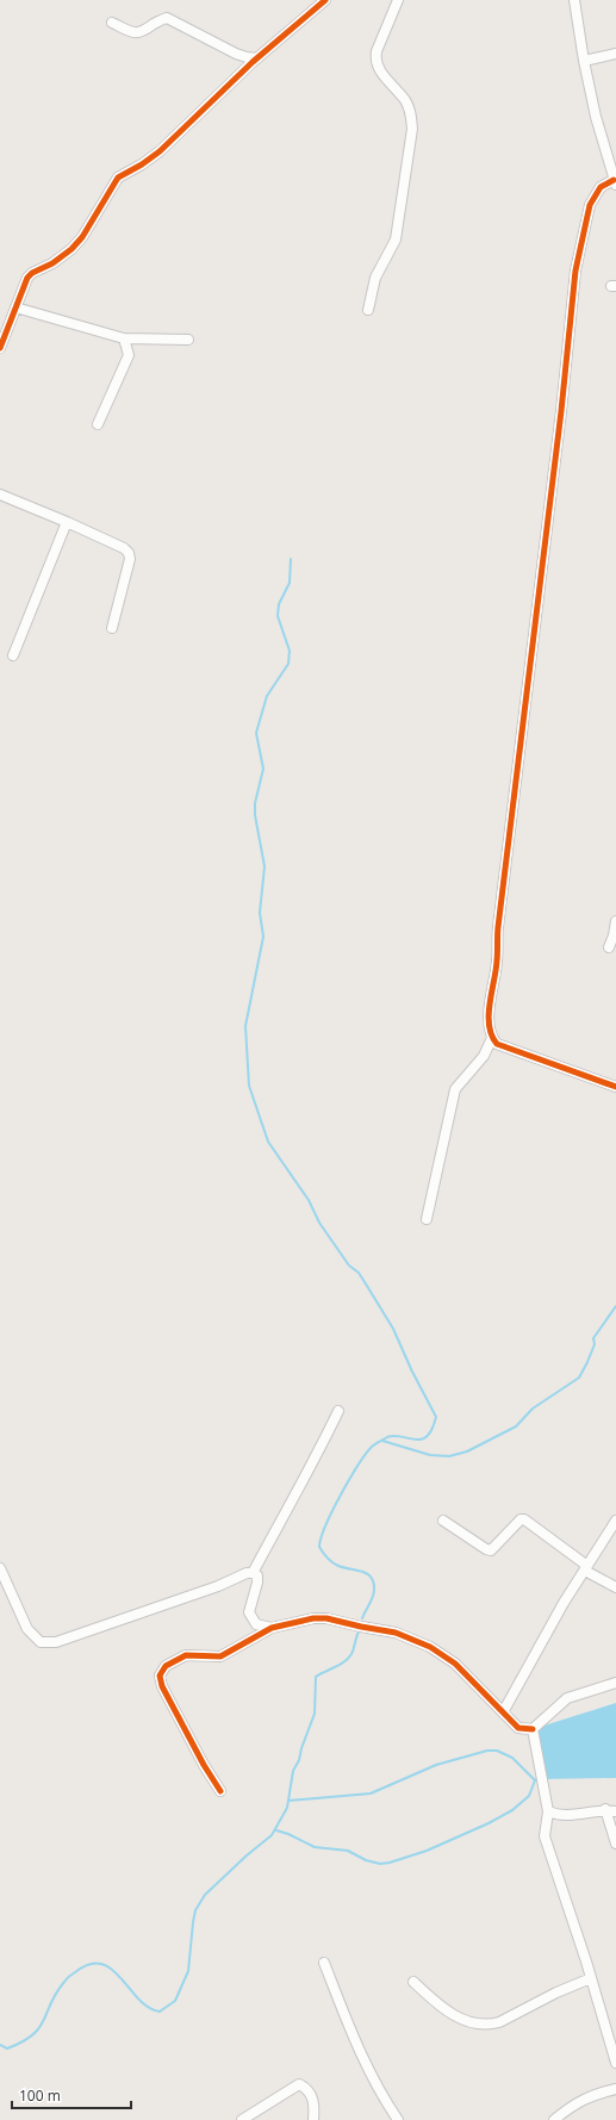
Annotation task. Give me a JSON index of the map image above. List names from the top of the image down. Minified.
{"scale_bar":"100 m"}
